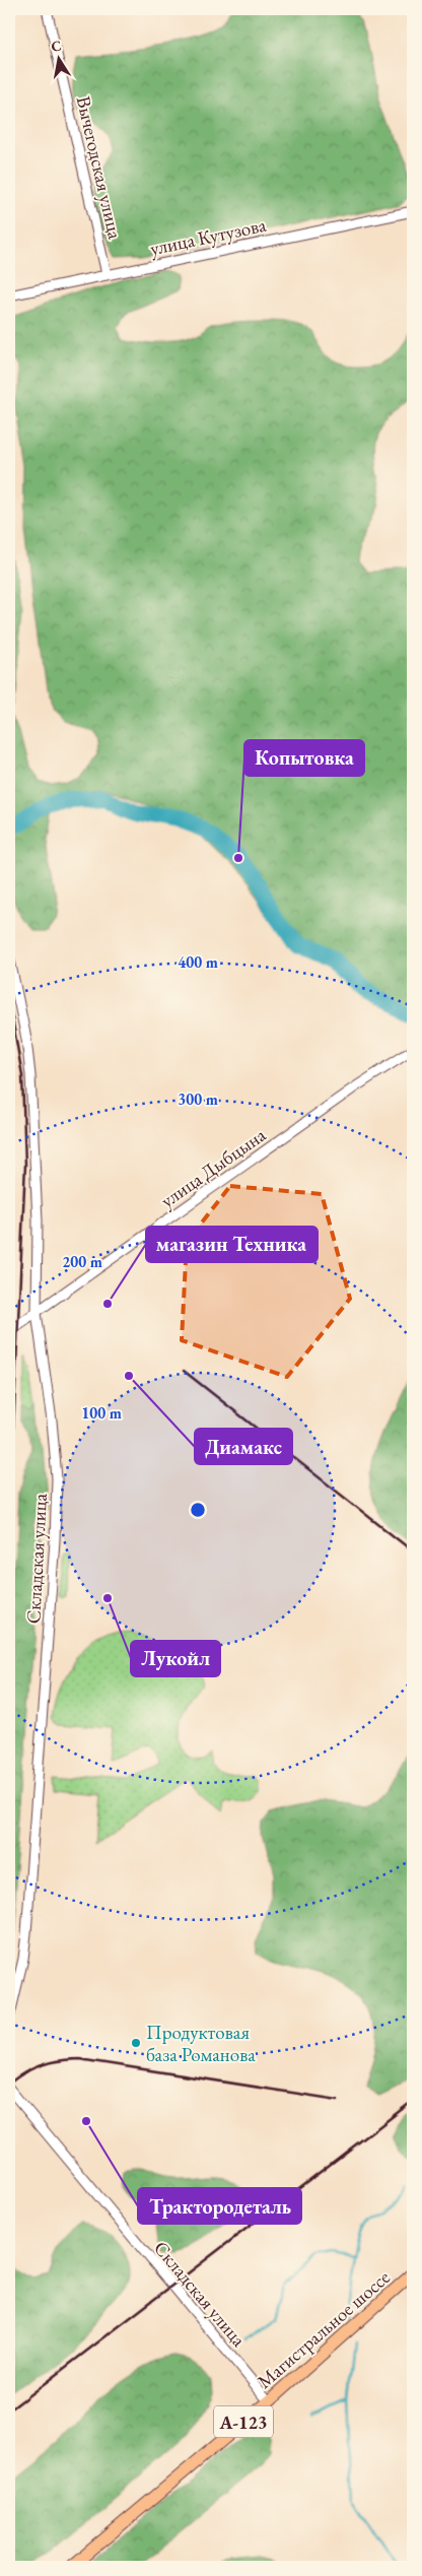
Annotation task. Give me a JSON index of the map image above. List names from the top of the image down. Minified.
{"streets":{"main road":["Магистральное шоссе","А-123"],"street":["Вычегодская улица","улица Кутузова","улица Дыбцына","Складская улица"]},"crossings":[["Вычегодская улица","улица Кутузова"],["улица Дыбцына","Складская улица"],["Складская улица","Магистральное шоссе"]],"places":["Копытовка","магазин Техника","Диамакс","Лукойл","Продуктовая база Романова","Трактородеталь"],"north":"top","rings":["400 m","300 m","200 m","100 m"]}
